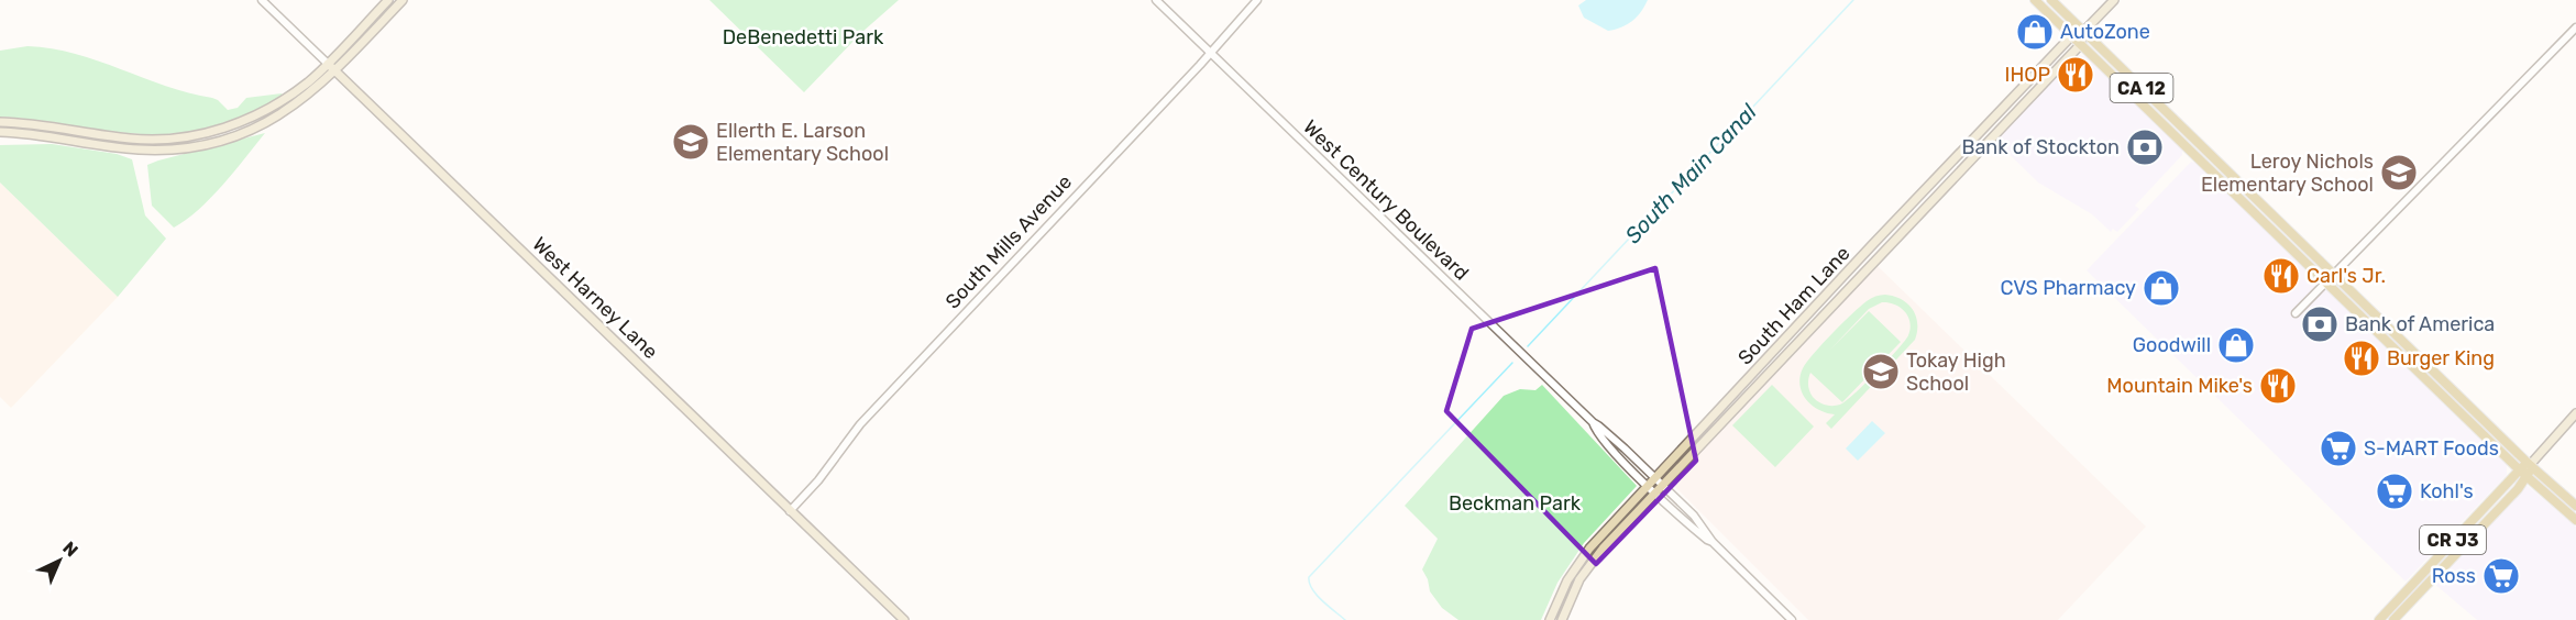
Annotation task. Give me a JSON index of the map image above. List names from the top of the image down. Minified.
{"streets":{"main road":["CA 12","West Harney Lane","South Ham Lane","CR J3"],"street":["West Century Boulevard","South Mills Avenue"]},"crossings":[["CA 12","South Ham Lane"],["CA 12","CR J3"],["West Century Boulevard","South Mills Avenue"],["West Century Boulevard","South Ham Lane"],["South Mills Avenue","West Harney Lane"]],"water":["South Main Canal"],"parks":["DeBenedetti Park","Beckman Park"],"places":{"shop":["AutoZone","CVS Pharmacy","Goodwill"],"restaurant":["IHOP","Carl's Jr.","Burger King","Mountain Mike's"],"school or university":["Ellerth E. Larson Elementary School","Leroy Nichols Elementary School","Tokay High School"],"bank":["Bank of Stockton","Bank of America"],"supermarket":["S-MART Foods","Kohl's","Ross"]},"north":"top right"}
